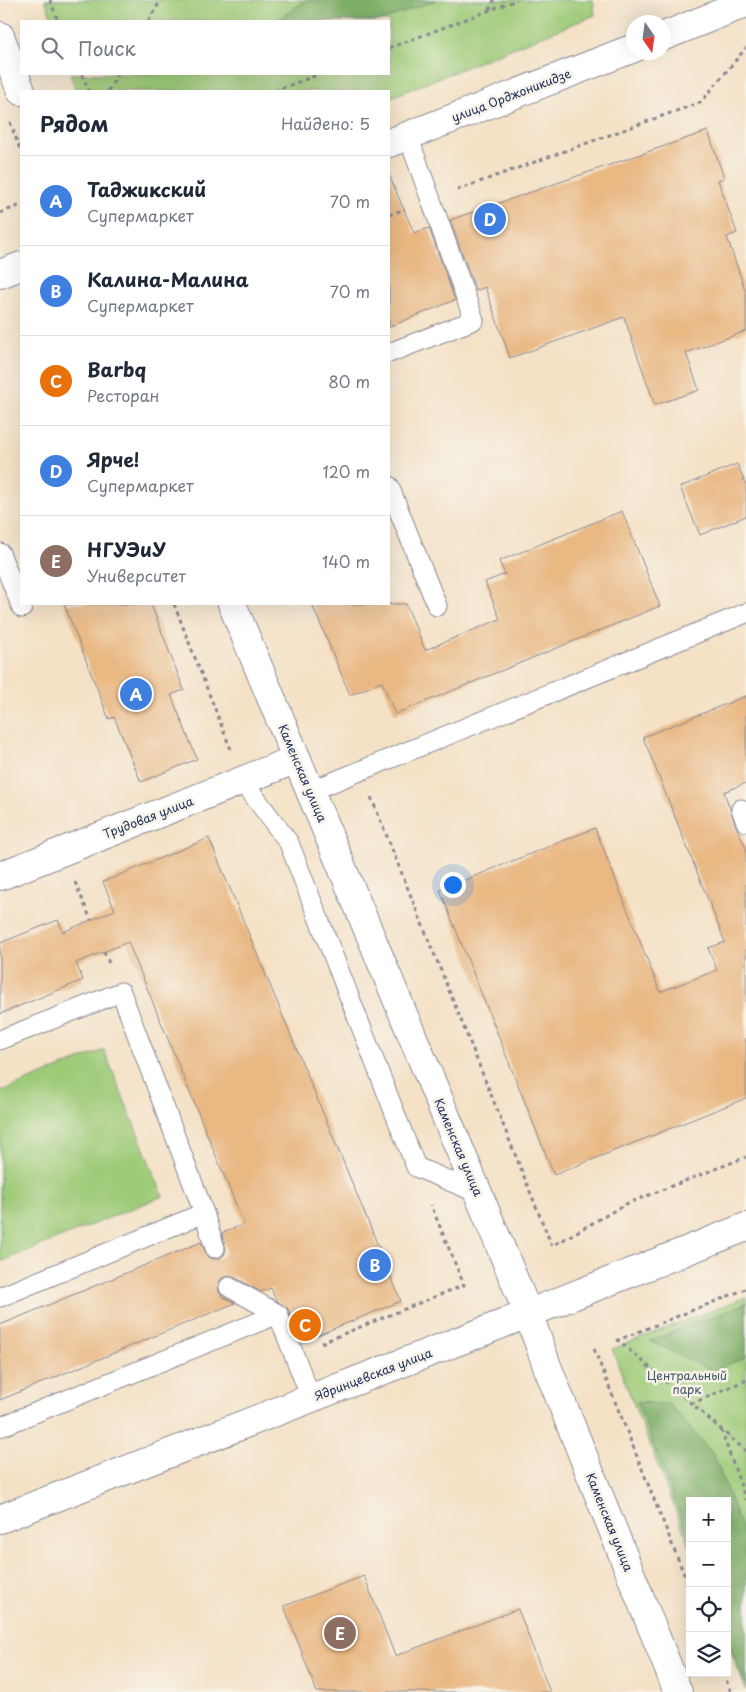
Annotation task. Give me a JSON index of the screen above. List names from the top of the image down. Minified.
{"streets":{"street":["улица Орджоникидзе","Каменская улица","Трудовая улица","Ядринцевская улица"]},"crossings":[["Каменская улица","Трудовая улица"],["Каменская улица","Ядринцевская улица"]],"parks":["Центральный парк"],"north":"bottom","page":{"search":"Поиск","heading":["Рядом","Найдено: 5"],"list":[{"mark":"A","name":"Таджикский","note":"Супермаркет","value":"70 m"},{"mark":"B","name":"Калина-Малина","note":"Супермаркет","value":"70 m"},{"mark":"C","name":"Barbq","note":"Ресторан","value":"80 m"},{"mark":"D","name":"Ярче!","note":"Супермаркет","value":"120 m"},{"mark":"E","name":"НГУЭиУ","note":"Университет","value":"140 m"}],"pins":["D","A","B","C","E"],"map_buttons":["+","−"]}}
